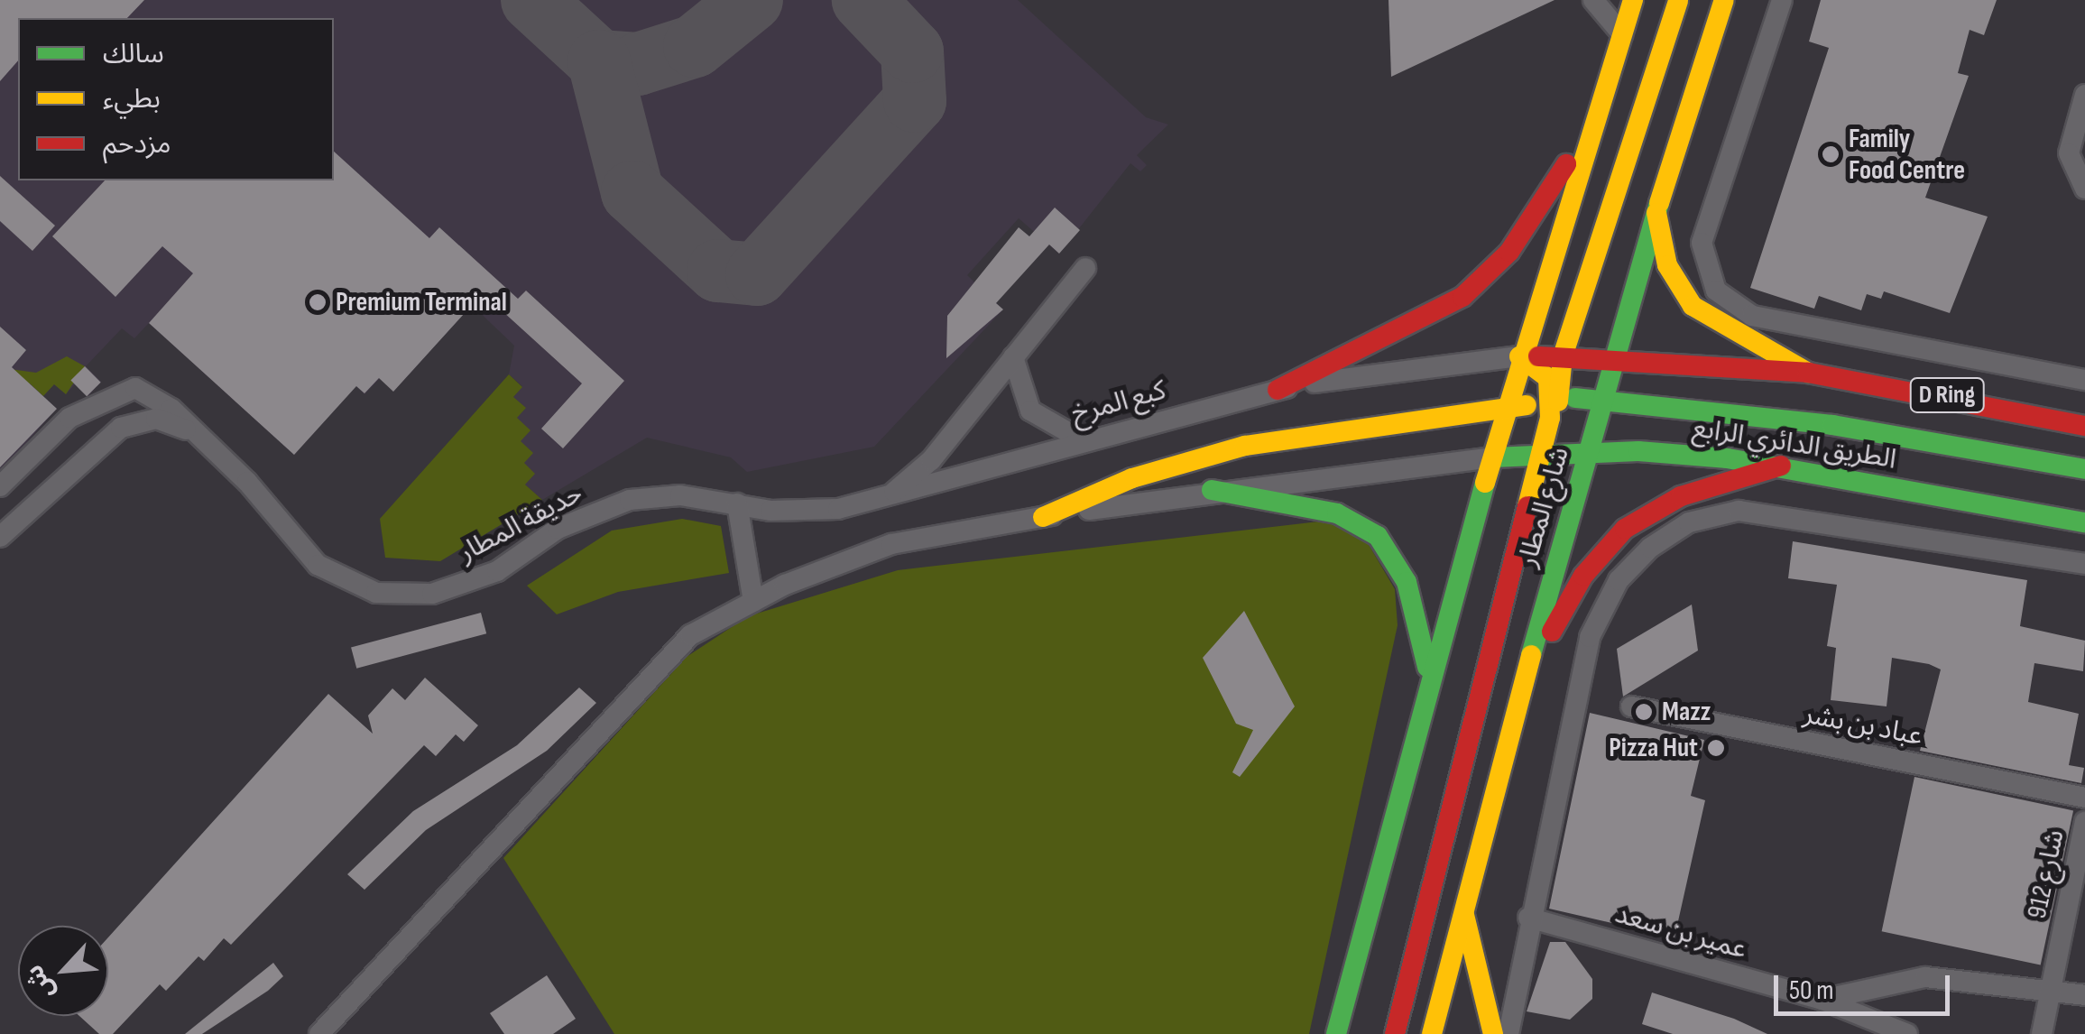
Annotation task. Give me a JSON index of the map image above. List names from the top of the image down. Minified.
{"streets":{"main road":["D Ring","الطريق الدائري الرابع","شارع المطار"],"street":["كبع المرخ","حديقة المطار","عباد بن بشر","شارع 912","عمير بن سعد"]},"crossings":[["D Ring","كبع المرخ"],["D Ring","شارع المطار"],["كبع المرخ","حديقة المطار"],["الطريق الدائري الرابع","شارع المطار"],["شارع 912","عمير بن سعد"]],"places":["Family Food Centre","Premium Terminal","Mazz","Pizza Hut"],"legend":["سالك","بطيء","مزدحم"],"scale_bar":"50 m","north":"bottom left"}
